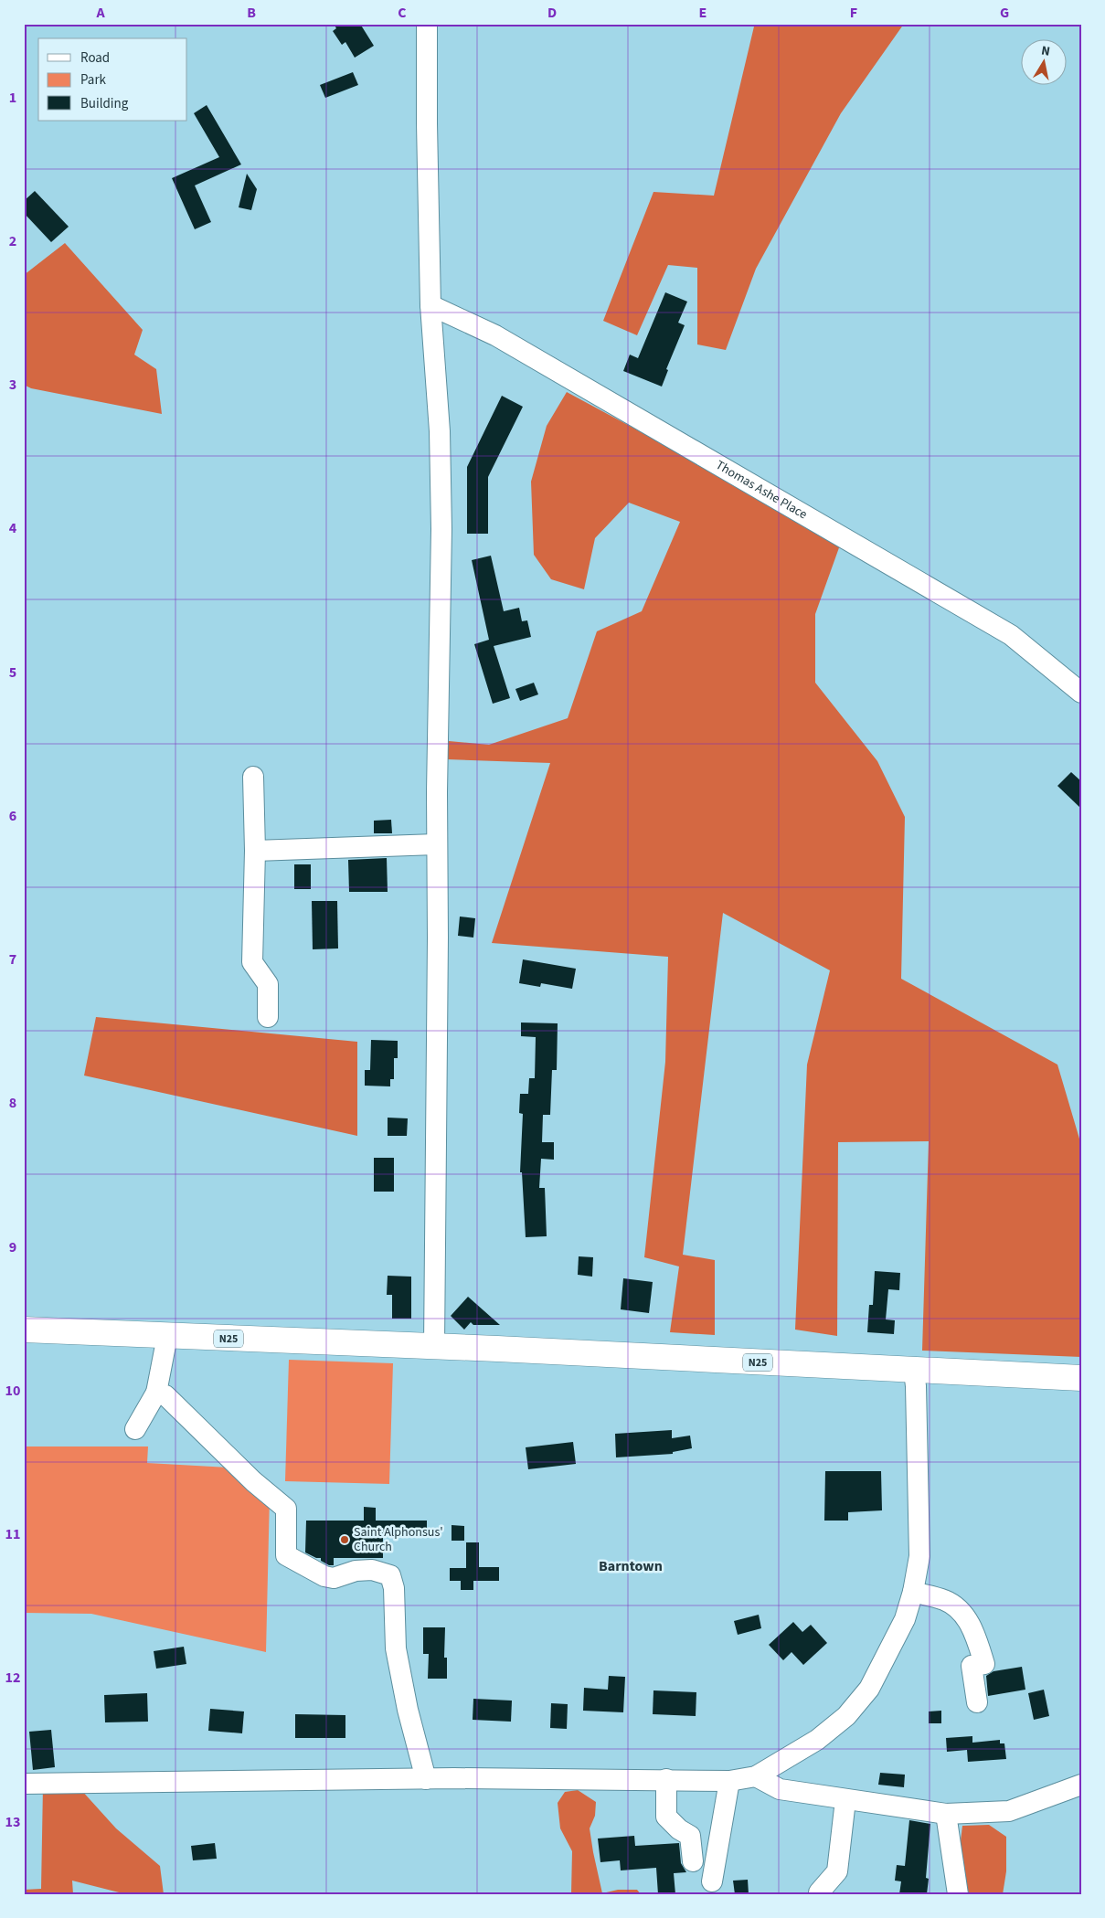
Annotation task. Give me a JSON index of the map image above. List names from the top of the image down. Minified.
{"streets":{"highway":["N25"],"street":["Thomas Ashe Place"]},"districts":["Barntown"],"places":["Saint Alphonsus' Church"],"legend":["Road","Park","Building"],"north":"top","grid":{"columns":["A","B","C","D","E","F","G"],"rows":["1","2","3","4","5","6","7","8","9","10","11","12","13"]}}
